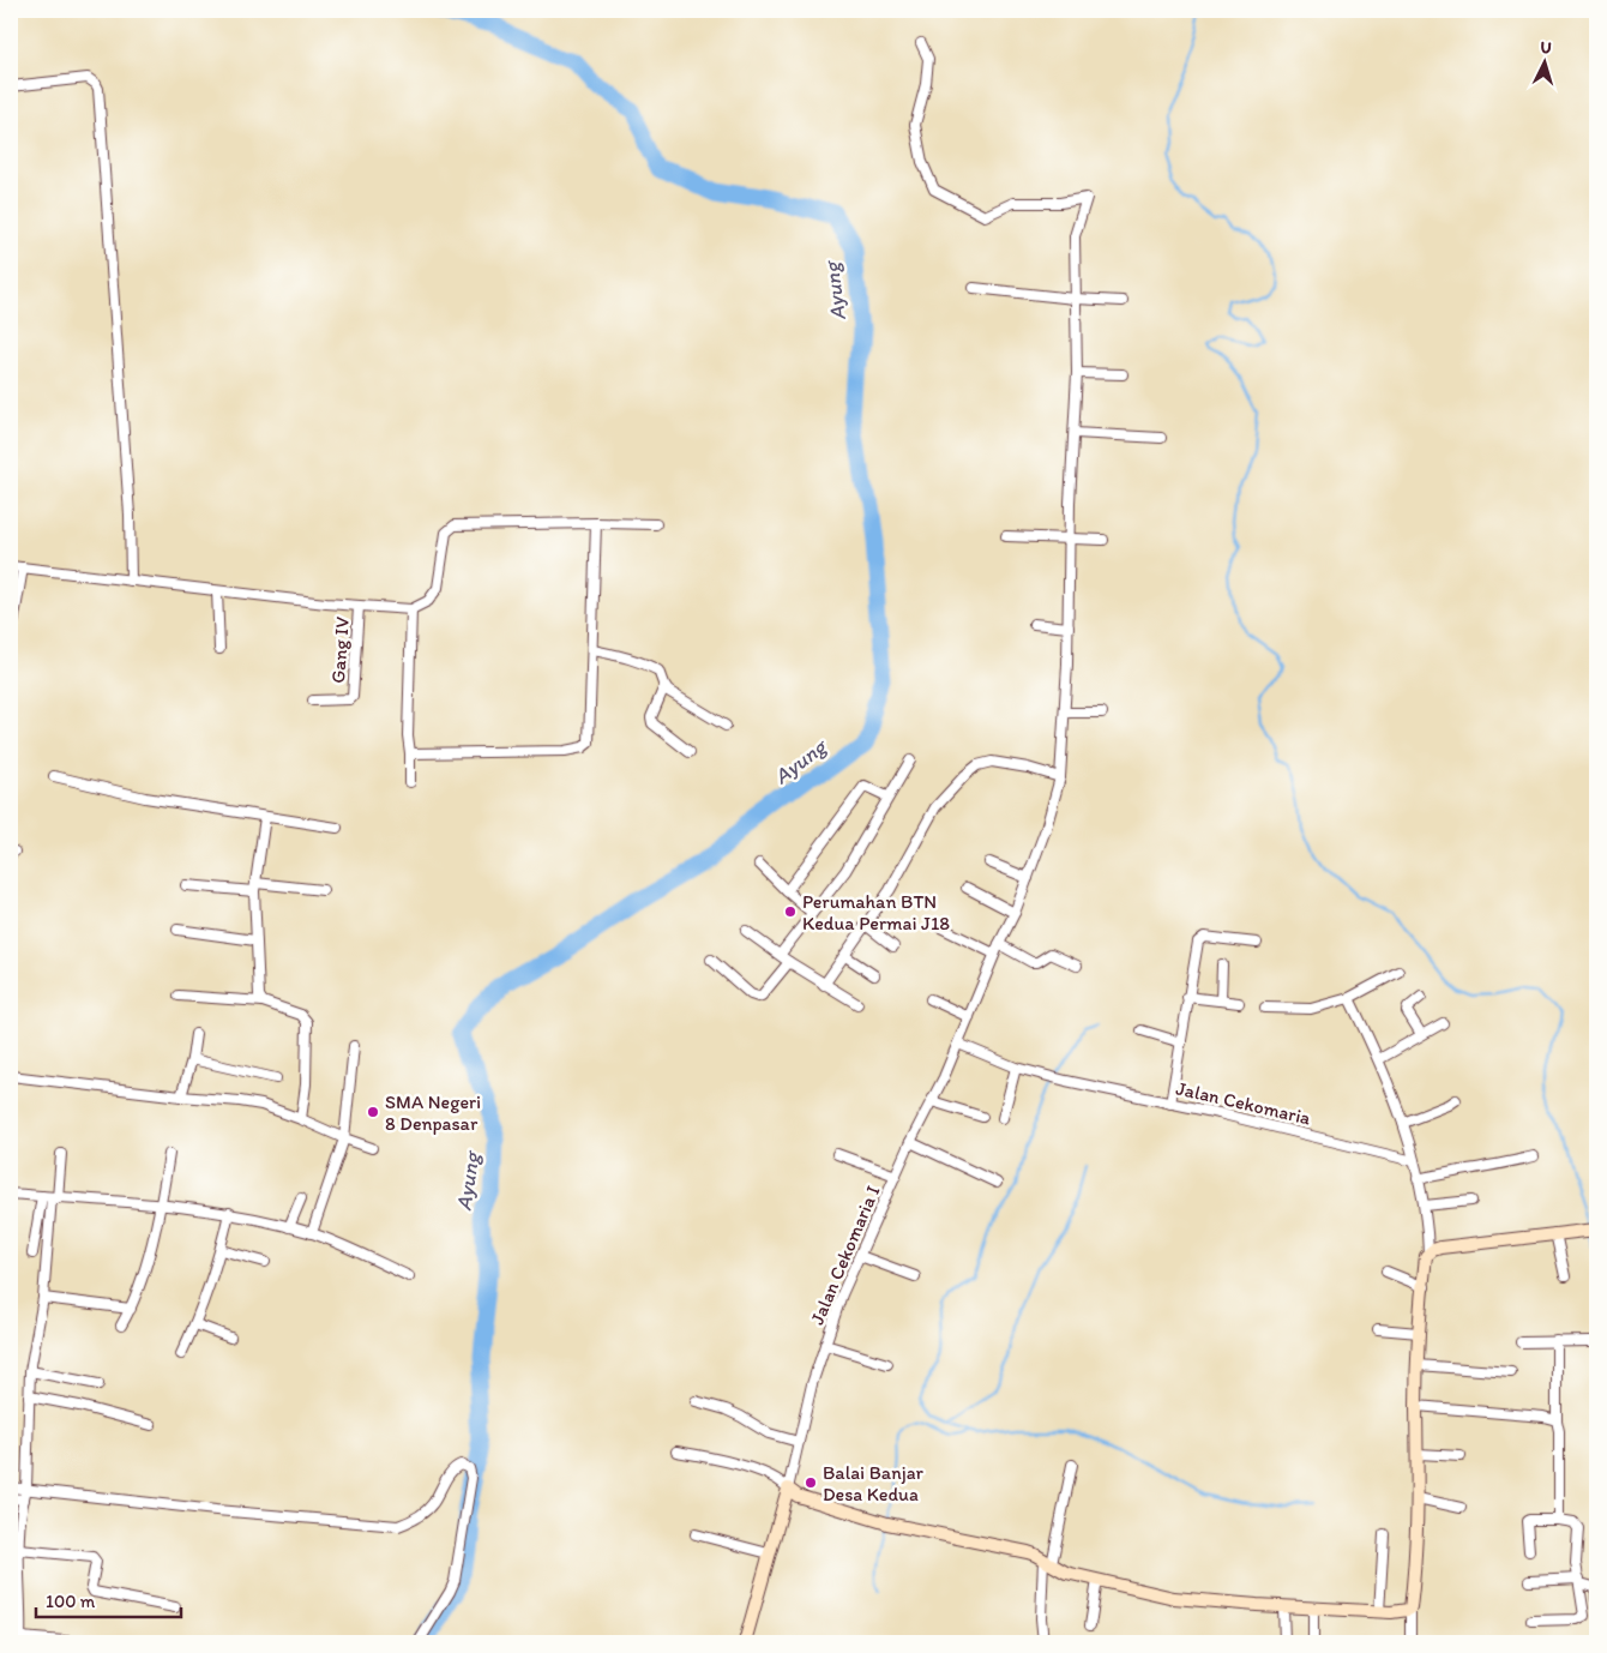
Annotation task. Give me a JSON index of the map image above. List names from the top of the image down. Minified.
{"streets":{"street":["Gang IV","Jalan Cekomaria","Jalan Cekomaria I"]},"crossings":[["Jalan Cekomaria","Jalan Cekomaria I"]],"water":["Ayung"],"places":["Perumahan BTN Kedua Permai J18","SMA Negeri 8 Denpasar","Balai Banjar Desa Kedua"],"scale_bar":"100 m","north":"top"}
